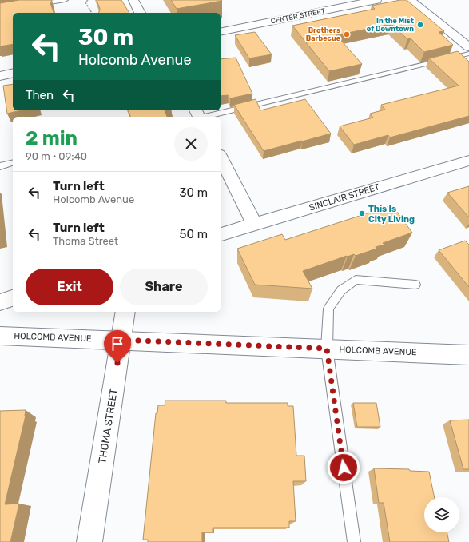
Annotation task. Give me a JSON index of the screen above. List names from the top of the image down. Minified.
{"streets":{"street":["CENTER STREET","SINCLAIR STREET","HOLCOMB AVENUE","THOMA STREET"]},"crossings":[["HOLCOMB AVENUE","THOMA STREET"]],"places":["In the Mist of Downtown","Brothers Barbecue","This Is City Living"],"page":{"turn":["30 m","Holcomb Avenue"],"then":"Then","heading":["2 min","90 m · 09:40"],"list":[{"name":"Turn left","note":"Holcomb Avenue","value":"30 m"},{"name":"Turn left","note":"Thoma Street","value":"50 m"}],"buttons":["Exit","Share"]}}
